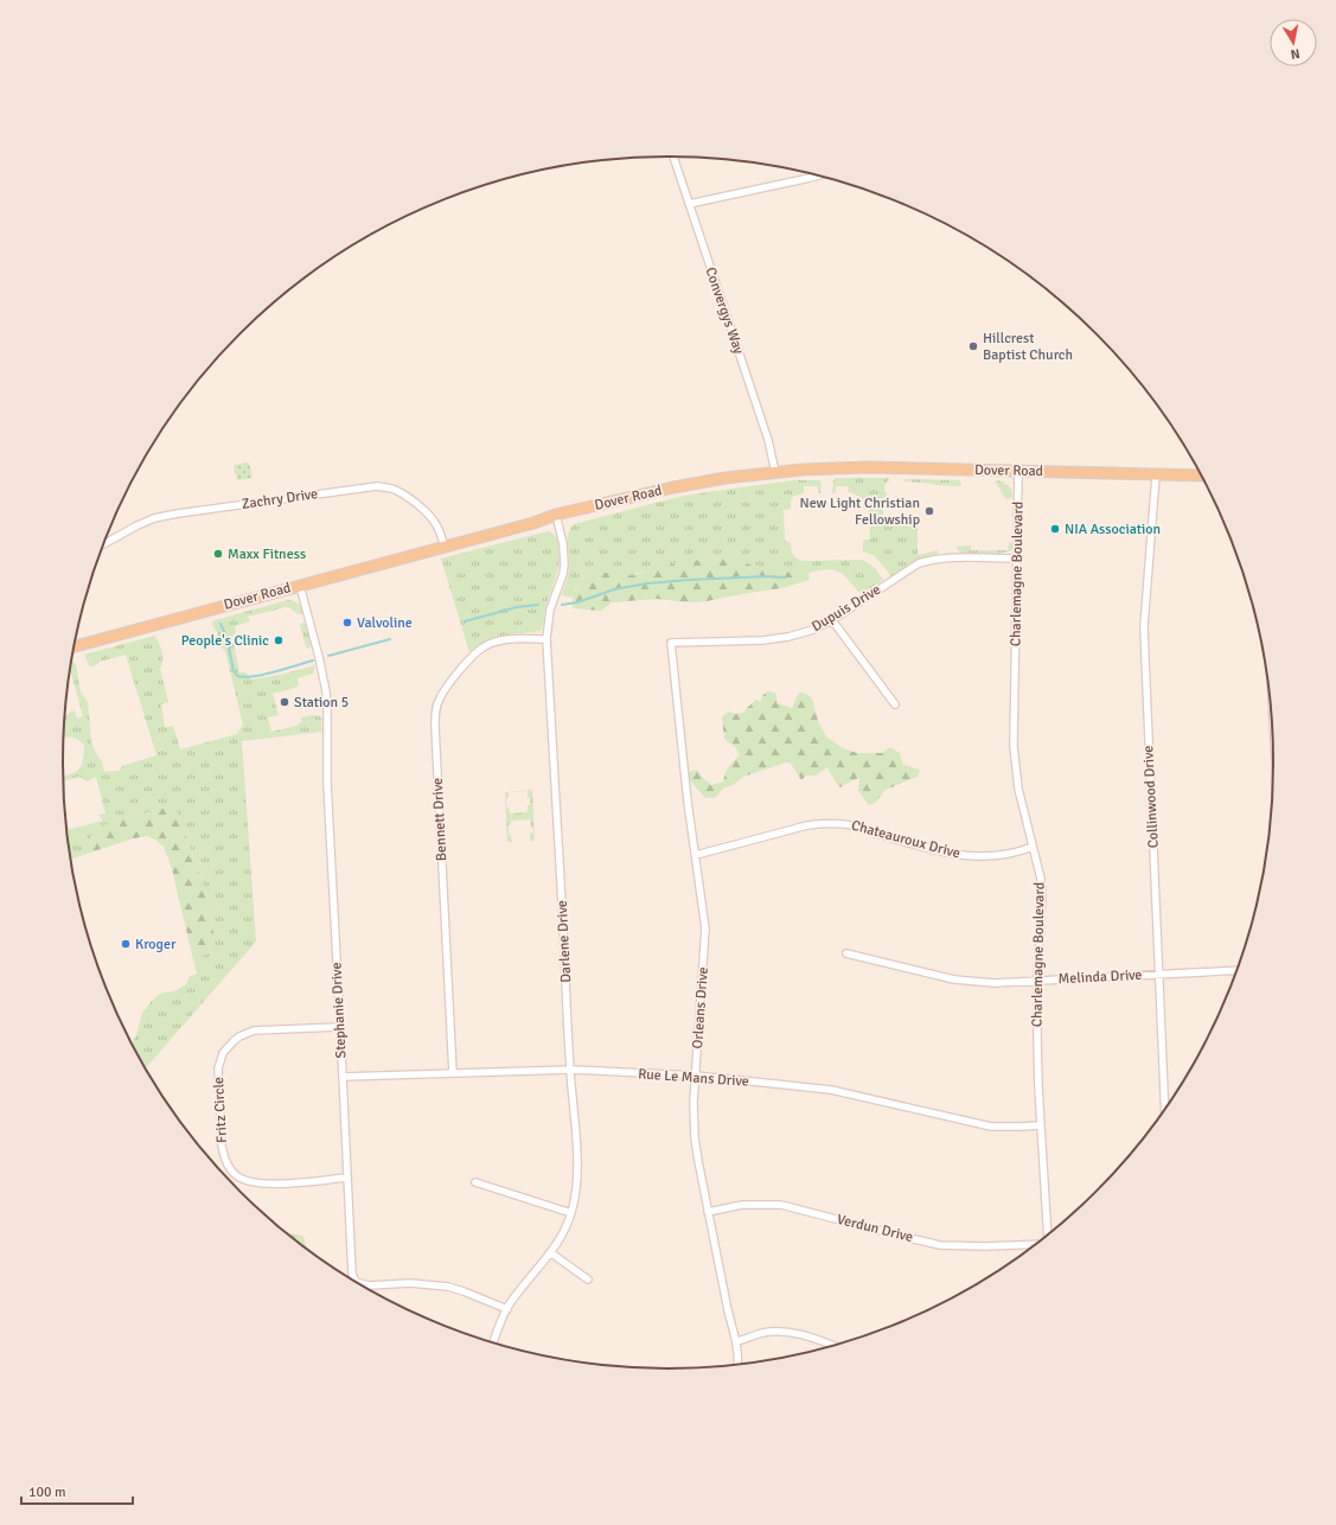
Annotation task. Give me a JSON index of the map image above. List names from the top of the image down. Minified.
{"streets":{"main road":["Dover Road"],"street":["Convergys Way","Zachry Drive","Charlemagne Boulevard","Dupuis Drive","Collinwood Drive","Bennett Drive","Chateauroux Drive","Darlene Drive","Melinda Drive","Orleans Drive","Stephanie Drive","Rue Le Mans Drive","Fritz Circle","Verdun Drive"]},"crossings":[["Convergys Way","Dover Road"],["Dover Road","Zachry Drive"],["Dover Road","Charlemagne Boulevard"],["Dover Road","Collinwood Drive"],["Dover Road","Darlene Drive"],["Dover Road","Stephanie Drive"],["Charlemagne Boulevard","Dupuis Drive"],["Charlemagne Boulevard","Chateauroux Drive"],["Charlemagne Boulevard","Melinda Drive"],["Charlemagne Boulevard","Rue Le Mans Drive"],["Dupuis Drive","Orleans Drive"],["Collinwood Drive","Melinda Drive"],["Bennett Drive","Darlene Drive"],["Bennett Drive","Rue Le Mans Drive"],["Chateauroux Drive","Orleans Drive"],["Darlene Drive","Stephanie Drive"],["Darlene Drive","Rue Le Mans Drive"],["Orleans Drive","Rue Le Mans Drive"],["Orleans Drive","Verdun Drive"],["Stephanie Drive","Rue Le Mans Drive"],["Stephanie Drive","Fritz Circle"]],"places":["Hillcrest Baptist Church","New Light Christian Fellowship","NIA Association","Maxx Fitness","Valvoline","People's Clinic","Station 5","Kroger"],"scale_bar":"100 m","north":"bottom"}
